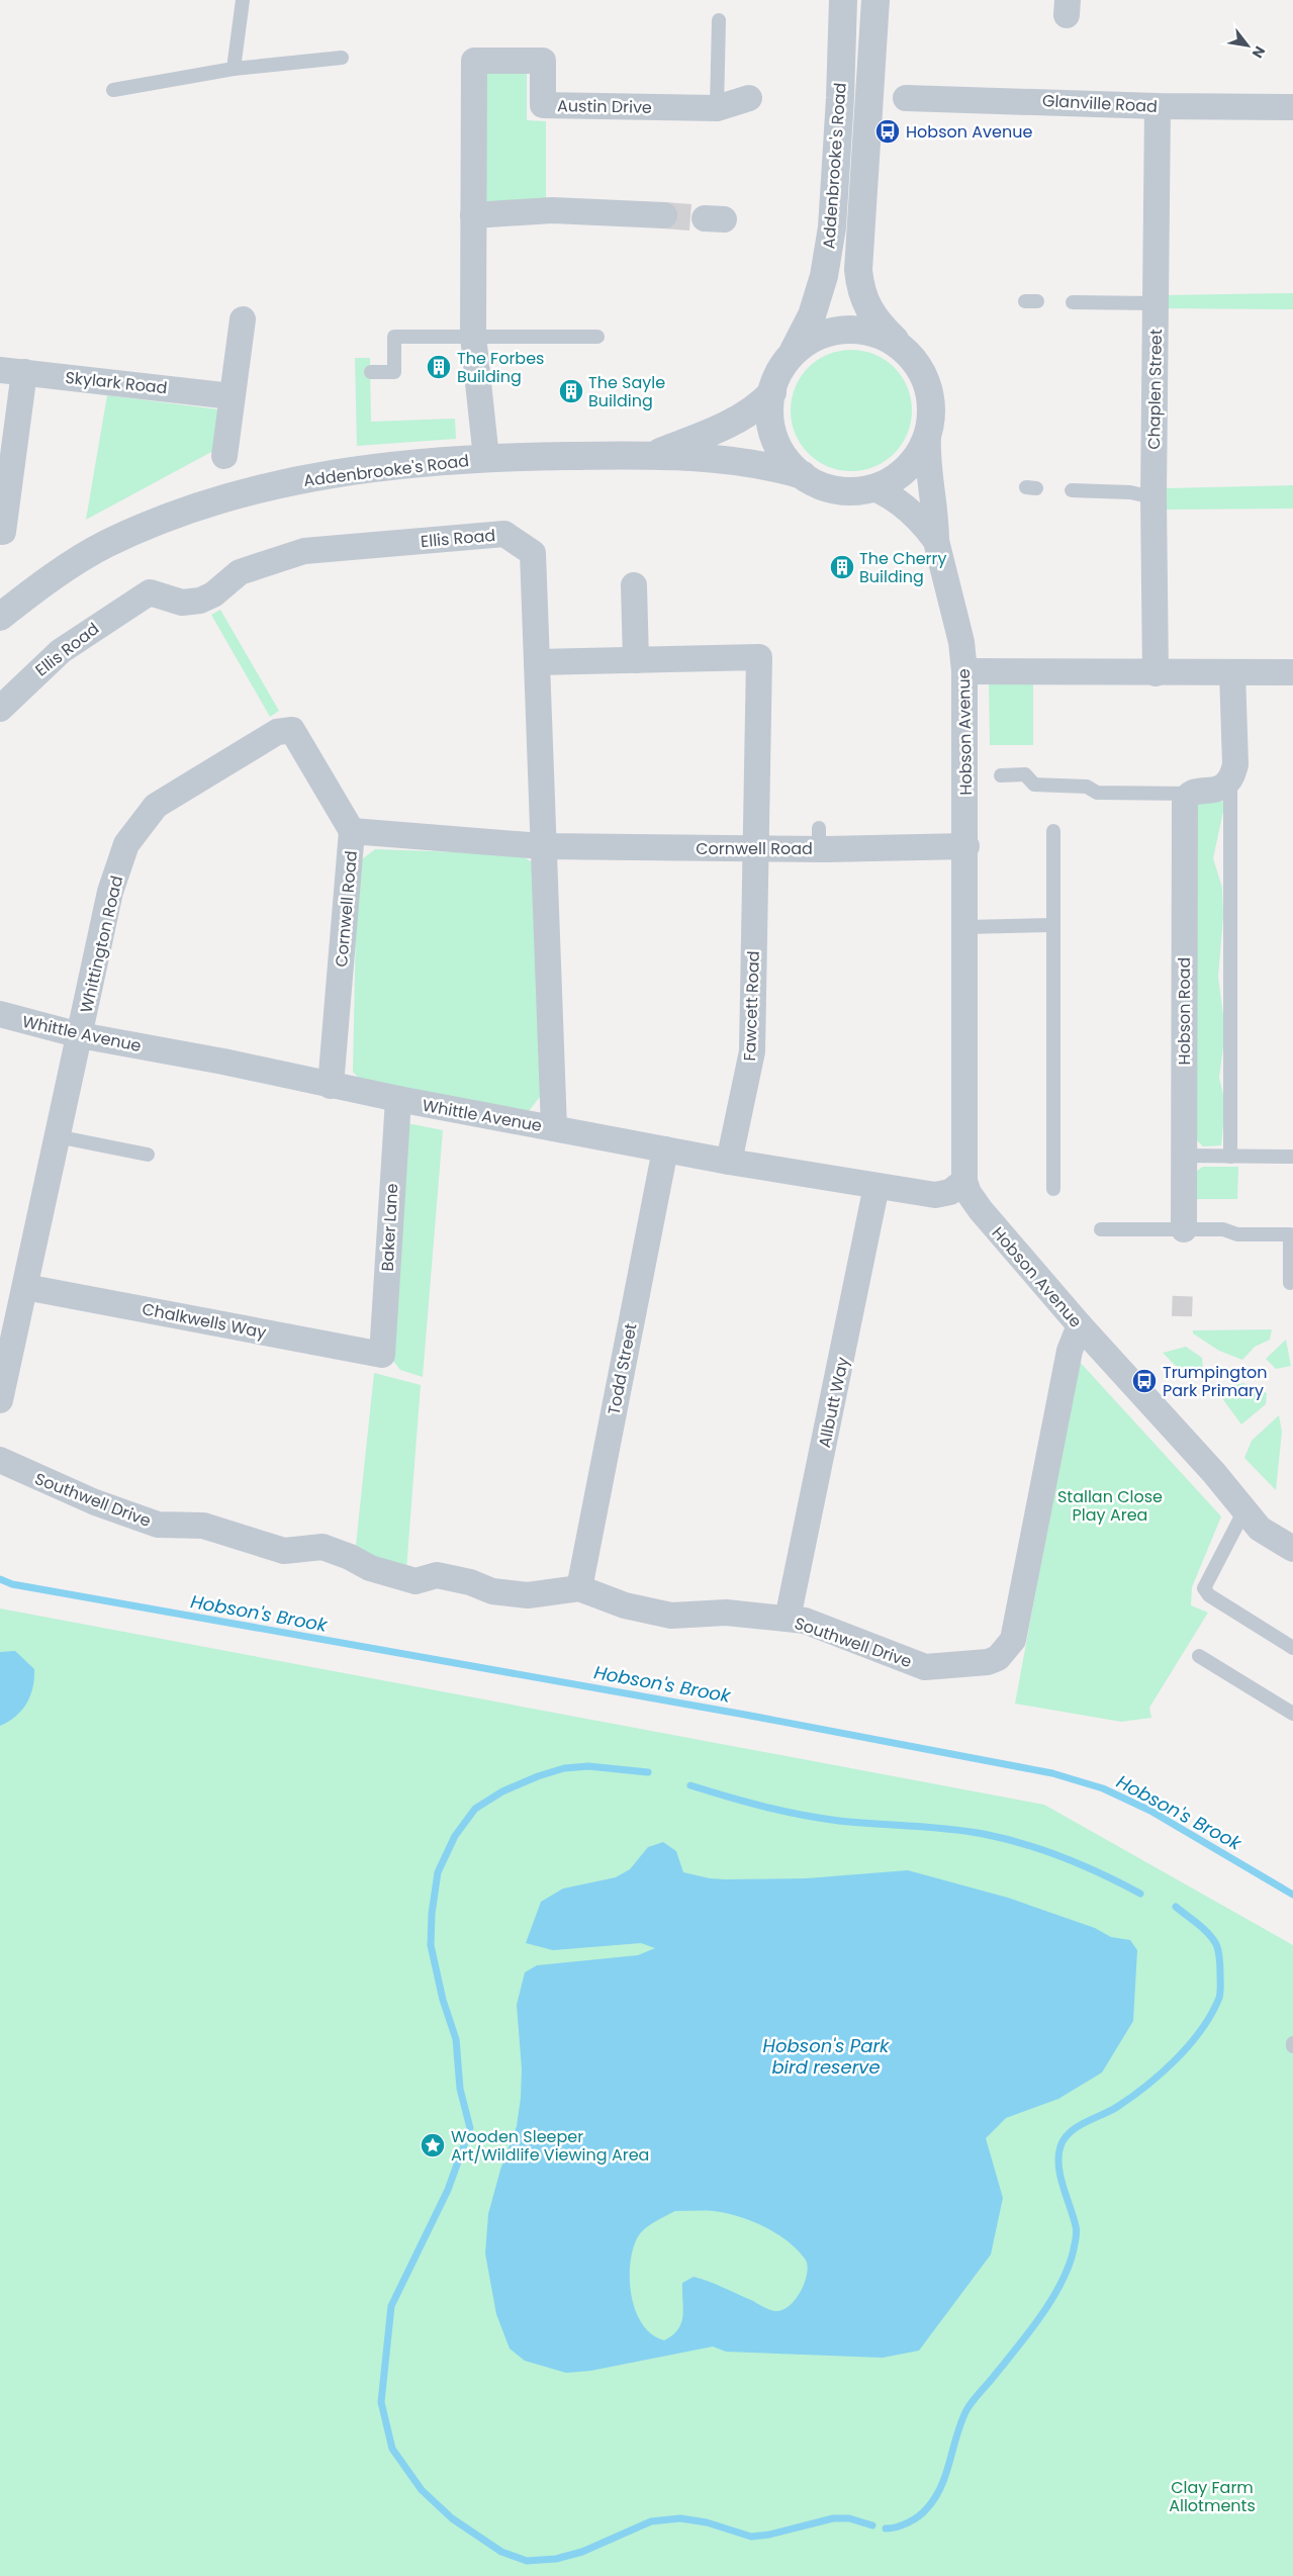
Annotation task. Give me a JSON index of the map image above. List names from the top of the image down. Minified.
{"streets":{"street":["Glanville Road","Austin Drive","Addenbrooke's Road","Skylark Road","Chaplen Street","Ellis Road","Hobson Avenue","Cornwell Road","Whittington Road","Fawcett Road","Hobson Road","Whittle Avenue","Baker Lane","Chalkwells Way","Todd Street","Allbutt Way","Southwell Drive"]},"crossings":[["Glanville Road","Chaplen Street"],["Austin Drive","Addenbrooke's Road"],["Addenbrooke's Road","Hobson Avenue"],["Hobson Avenue","Cornwell Road"],["Hobson Avenue","Whittle Avenue"],["Hobson Avenue","Southwell Drive"],["Cornwell Road","Whittington Road"],["Cornwell Road","Fawcett Road"],["Cornwell Road","Whittle Avenue"],["Whittington Road","Whittle Avenue"],["Fawcett Road","Whittle Avenue"],["Whittle Avenue","Baker Lane"],["Whittle Avenue","Todd Street"],["Whittle Avenue","Allbutt Way"],["Baker Lane","Chalkwells Way"],["Todd Street","Southwell Drive"],["Allbutt Way","Southwell Drive"]],"water":["Hobson's Brook","Hobson's Park bird reserve"],"parks":["Stallan Close Play Area","Clay Farm Allotments"],"places":{"bus stop":["Hobson Avenue","Trumpington Park Primary"],"building":["The Forbes Building","The Sayle Building","The Cherry Building"],"place":["Wooden Sleeper Art/Wildlife Viewing Area"]},"north":"bottom right"}
